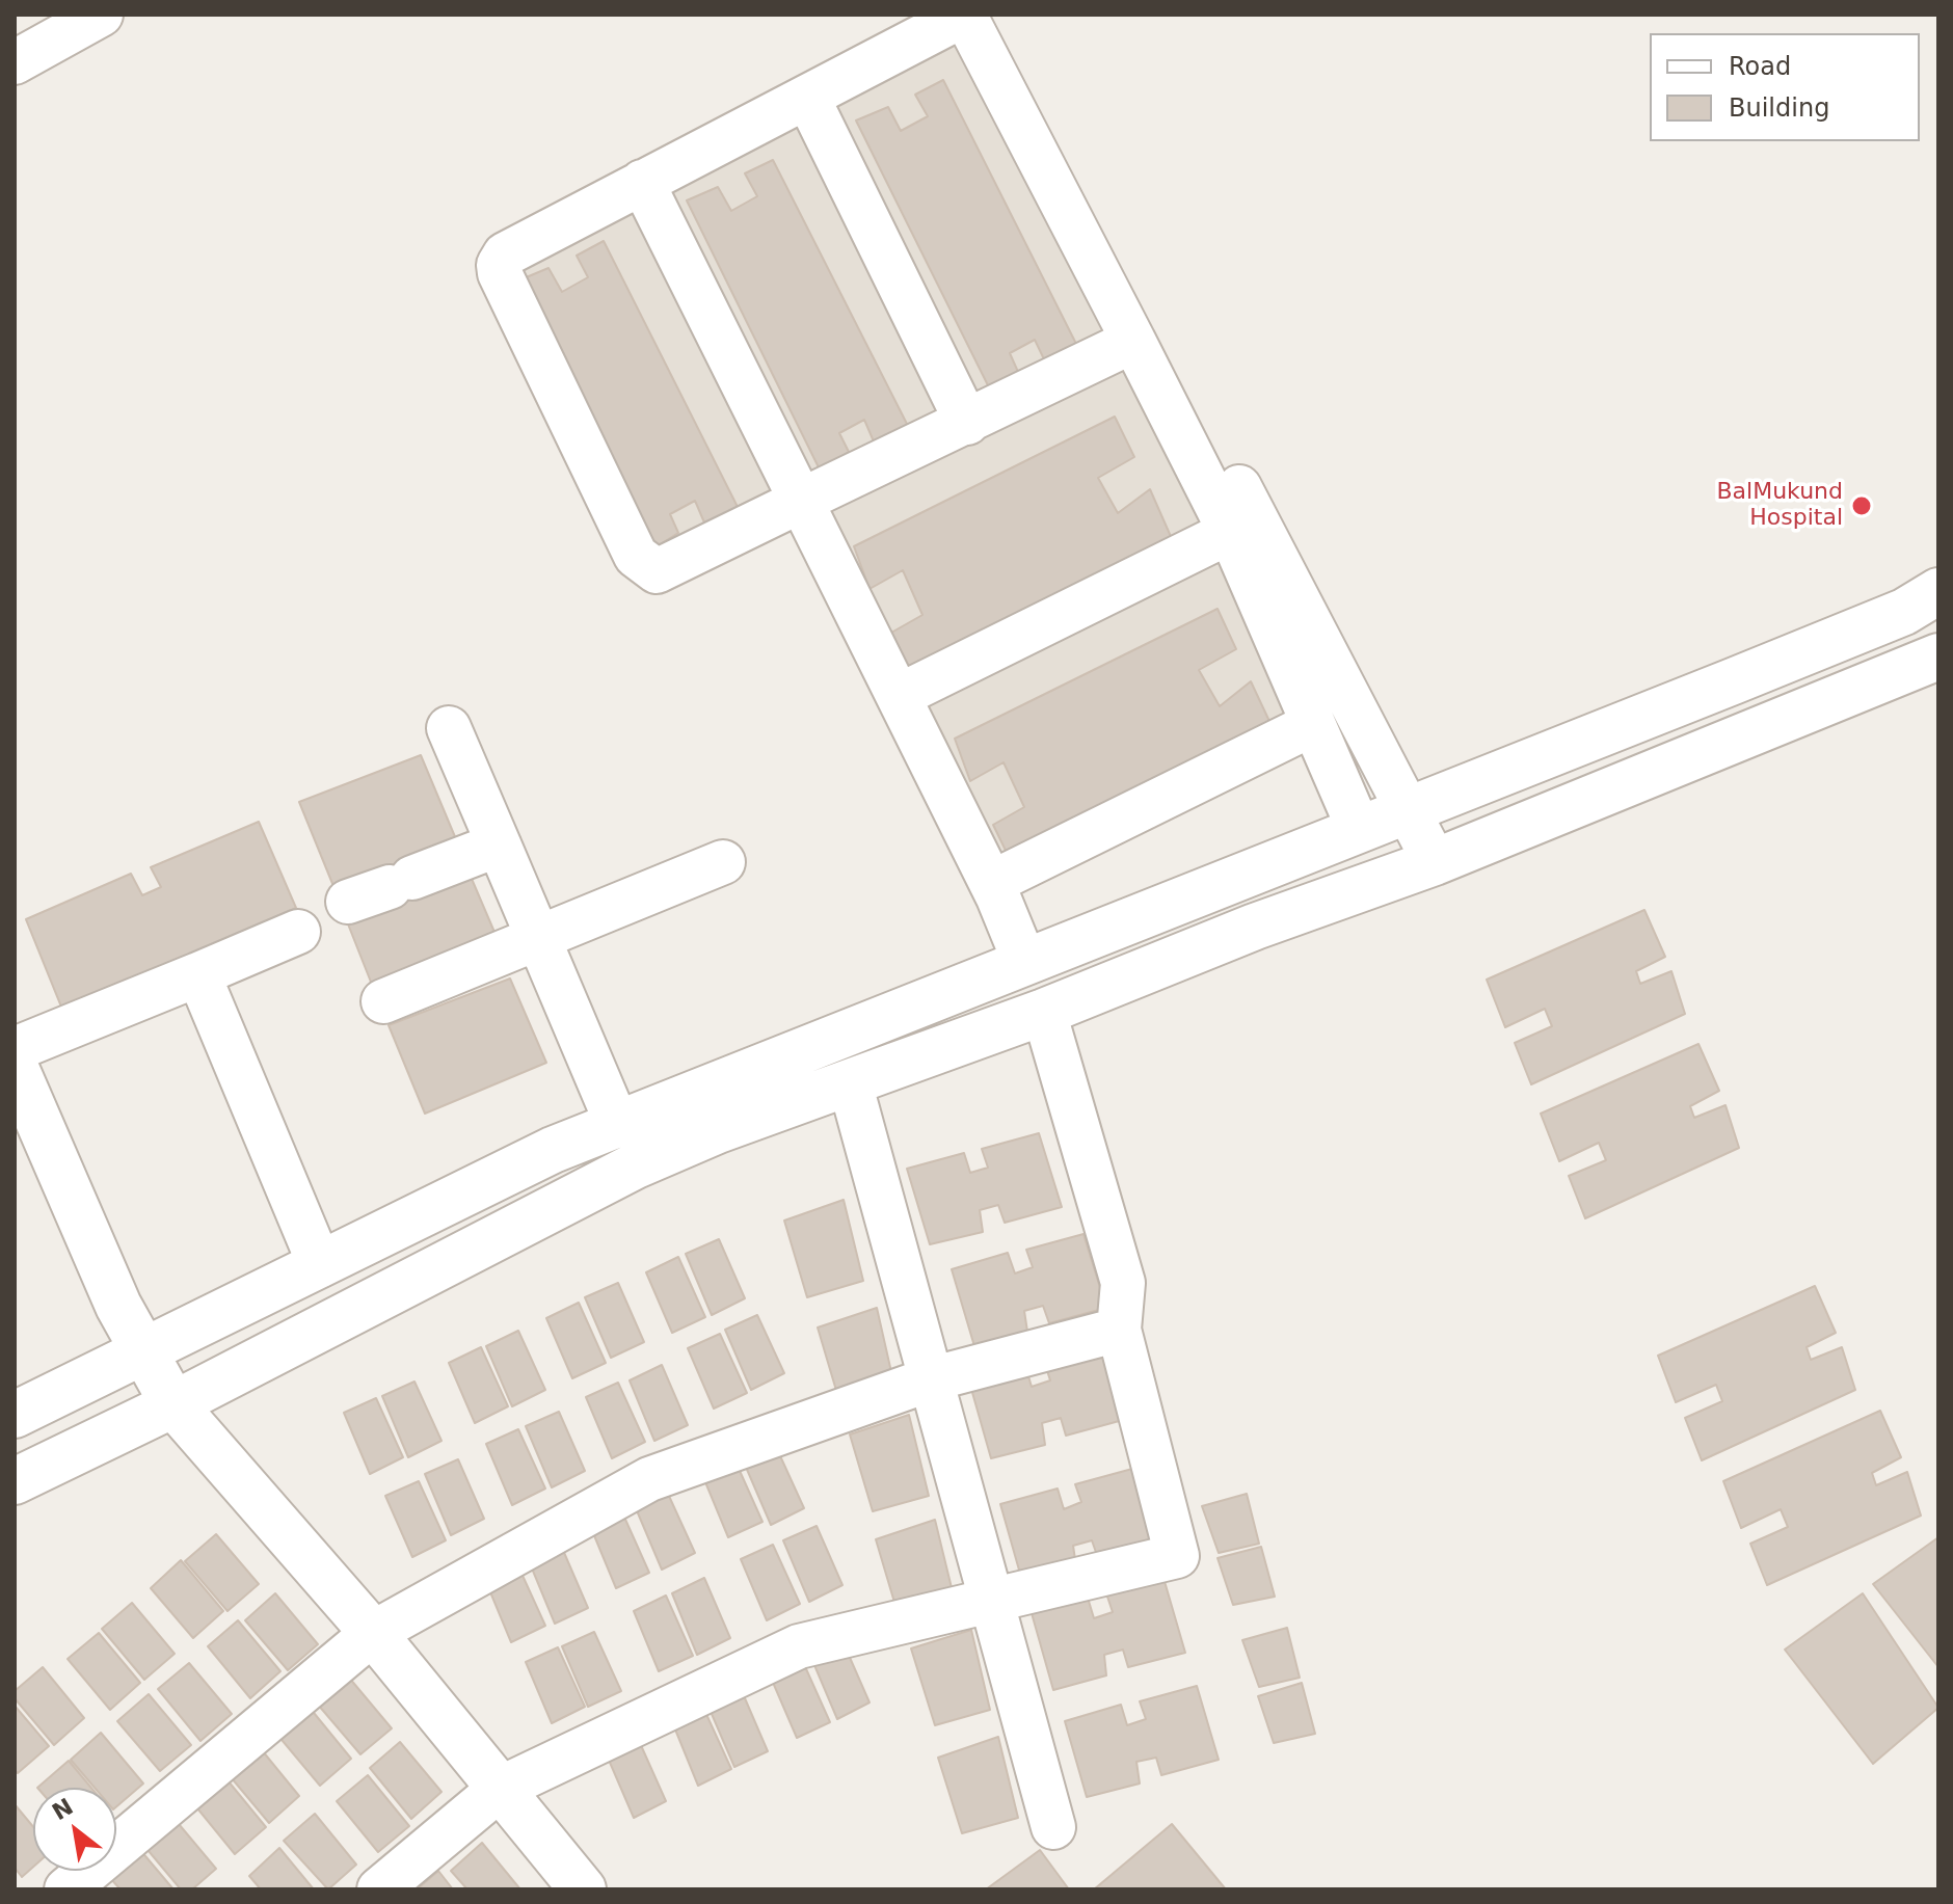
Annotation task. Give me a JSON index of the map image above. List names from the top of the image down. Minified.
{"places":["BalMukund Hospital"],"legend":["Road","Building"],"north":"top left"}
